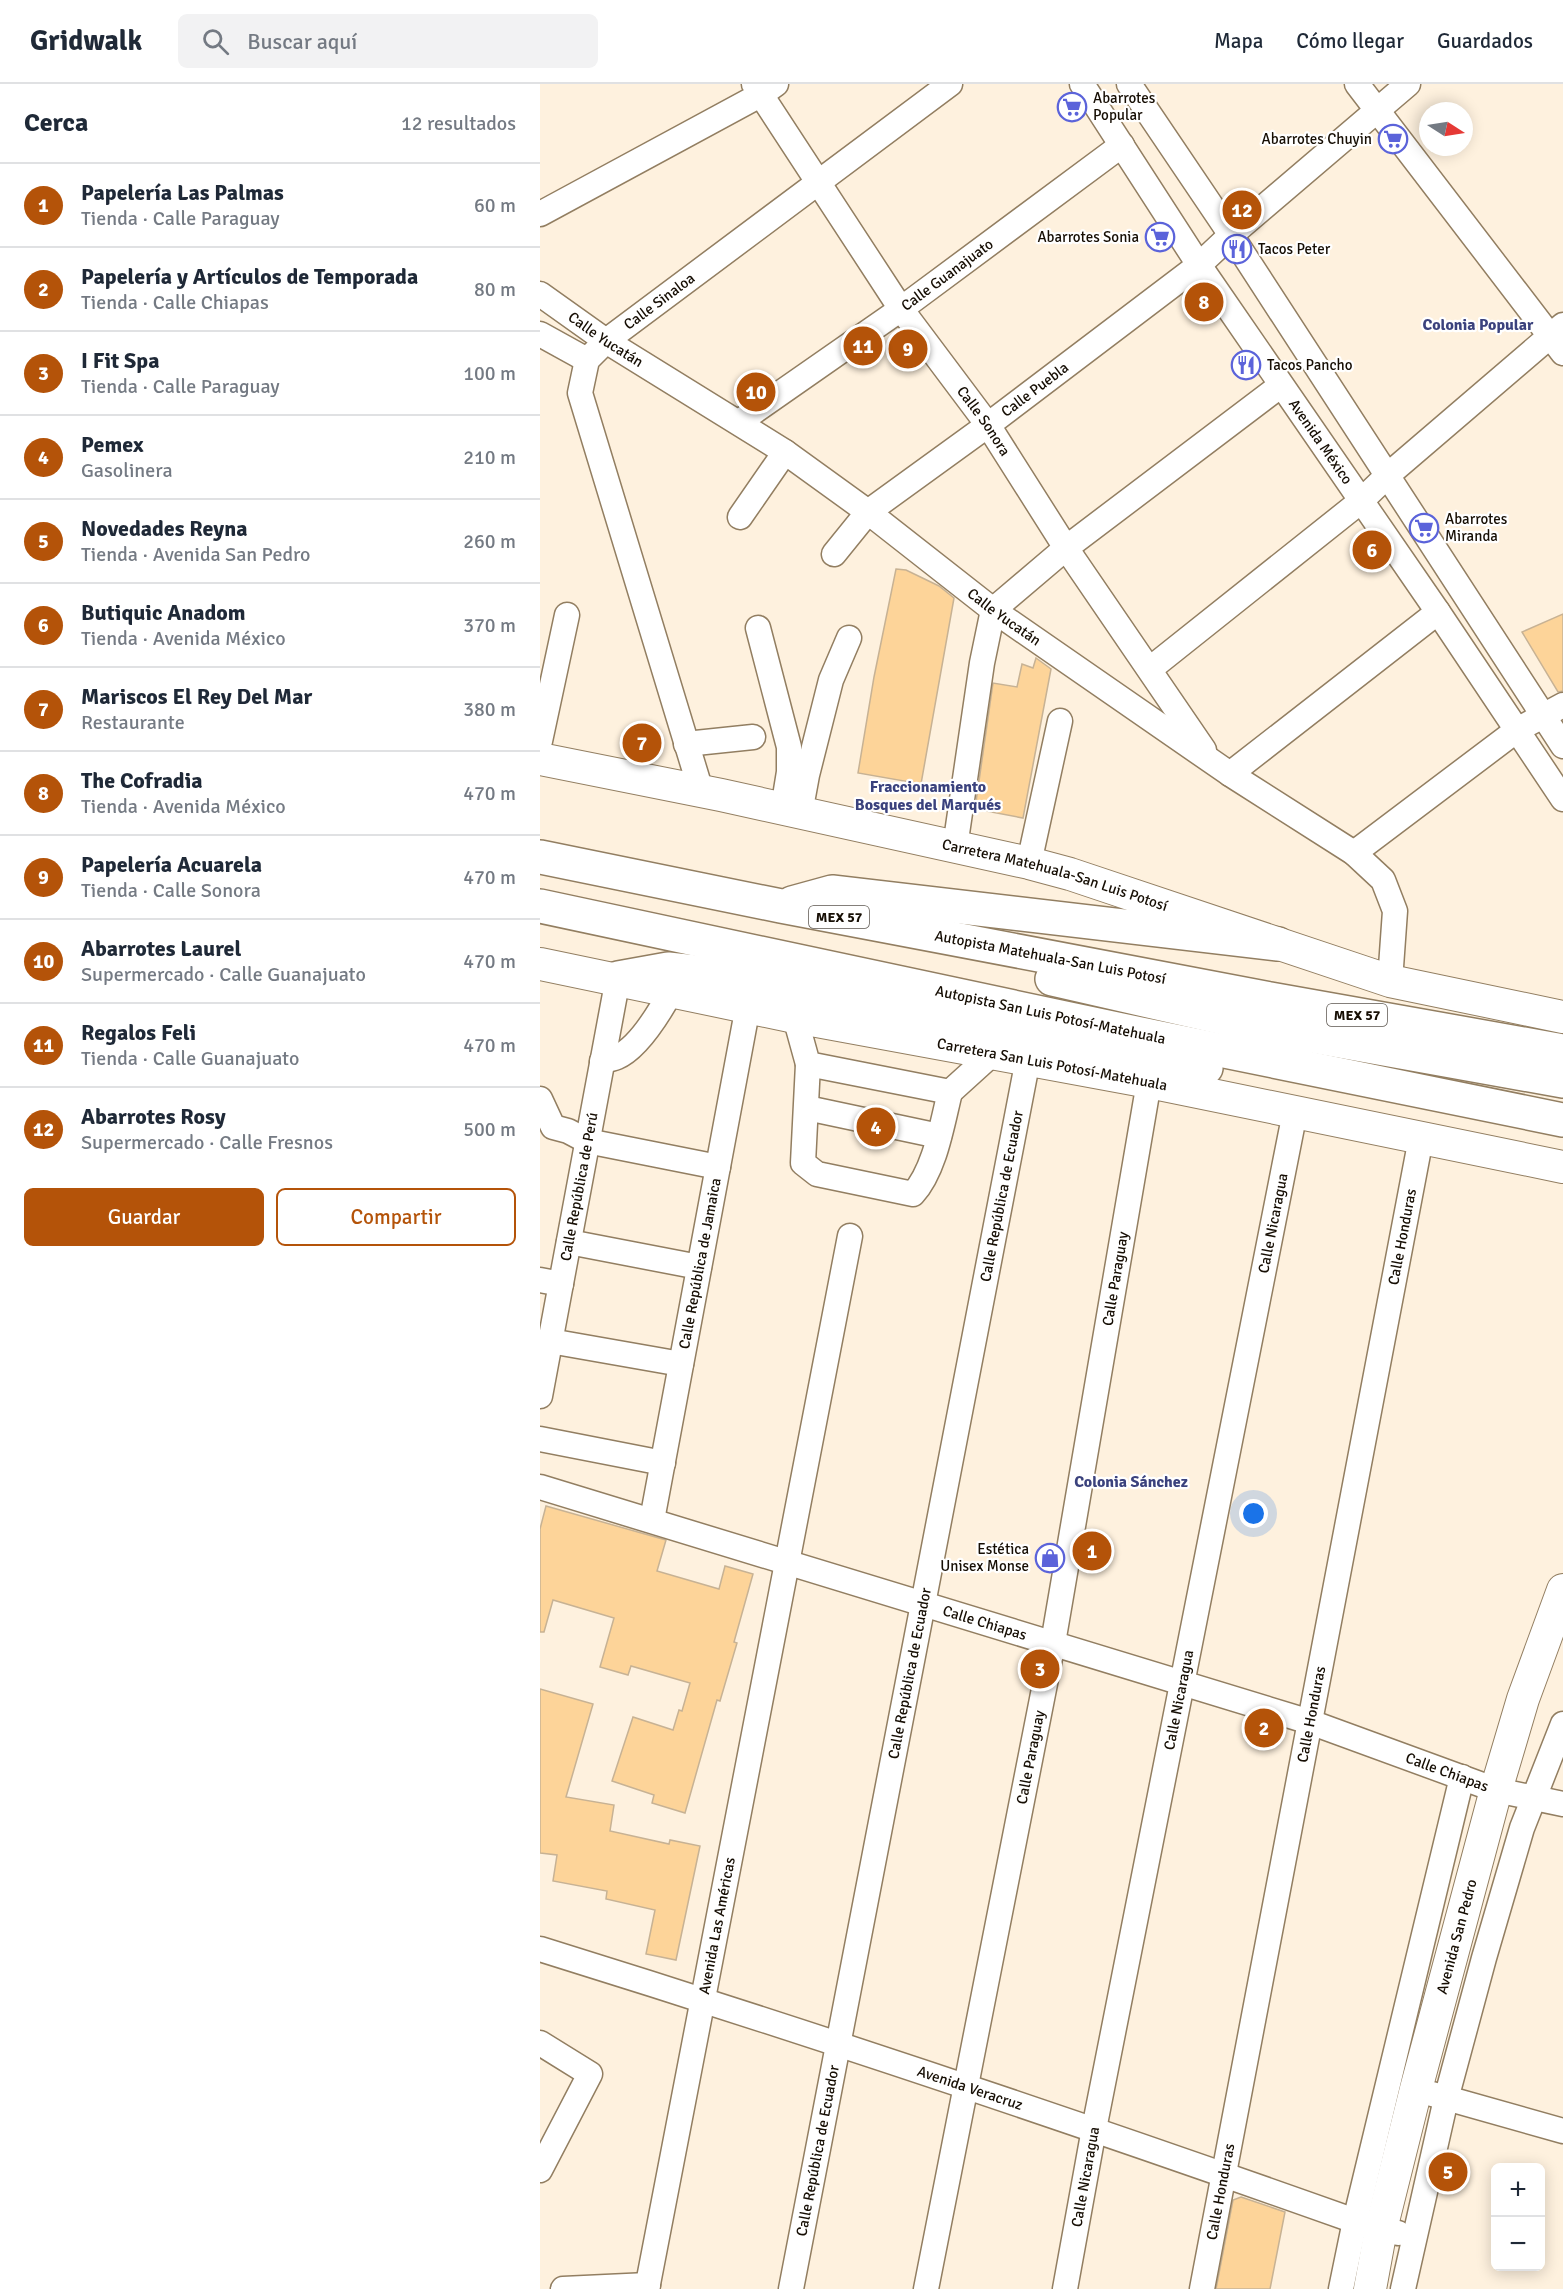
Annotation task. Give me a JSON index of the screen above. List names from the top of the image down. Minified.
{"streets":{"highway":["MEX 57","Autopista Matehuala-San Luis Potosí","Autopista San Luis Potosí-Matehuala"],"main road":["Carretera Matehuala-San Luis Potosí","Carretera San Luis Potosí-Matehuala","Avenida San Pedro"],"street":["Calle Guanajuato","Calle Sinaloa","Calle Yucatán","Calle Puebla","Calle Sonora","Avenida México","Calle República de Perú","Calle República de Ecuador","Calle Nicaragua","Calle Honduras","Calle República de Jamaica","Calle Paraguay","Calle Chiapas","Avenida Las Américas","Avenida Veracruz"]},"crossings":[["Calle Guanajuato","Calle Yucatán"],["Calle Guanajuato","Calle Sonora"],["Calle Guanajuato","Avenida México"],["Calle Sinaloa","Calle Yucatán"],["Calle Sinaloa","Calle Sonora"],["Calle Yucatán","Calle Puebla"],["Calle Yucatán","Calle Sonora"],["Calle Yucatán","Carretera Matehuala-San Luis Potosí"],["Calle Puebla","Calle Sonora"],["Calle Puebla","Avenida México"],["Autopista San Luis Potosí-Matehuala","Carretera San Luis Potosí-Matehuala"],["Autopista San Luis Potosí-Matehuala","Calle Paraguay"],["Carretera San Luis Potosí-Matehuala","Calle República de Perú"],["Carretera San Luis Potosí-Matehuala","Calle República de Ecuador"],["Carretera San Luis Potosí-Matehuala","Calle Nicaragua"],["Carretera San Luis Potosí-Matehuala","Calle Honduras"],["Carretera San Luis Potosí-Matehuala","Calle República de Jamaica"],["Carretera San Luis Potosí-Matehuala","Calle Paraguay"],["Calle República de Ecuador","Calle Chiapas"],["Calle República de Ecuador","Avenida Veracruz"],["Calle Nicaragua","Calle Chiapas"],["Calle Nicaragua","Avenida Veracruz"],["Calle Honduras","Calle Chiapas"],["Calle Honduras","Avenida Veracruz"],["Calle República de Jamaica","Calle Chiapas"],["Calle Paraguay","Calle Chiapas"],["Calle Paraguay","Avenida Veracruz"],["Calle Chiapas","Avenida Las Américas"],["Calle Chiapas","Avenida San Pedro"],["Avenida Las Américas","Avenida Veracruz"],["Avenida San Pedro","Avenida Veracruz"]],"districts":["Colonia Popular","Fraccionamiento Bosques del Marqués","Colonia Sánchez"],"places":{"supermarket":["Abarrotes Popular","Abarrotes Chuyin","Abarrotes Sonia","Abarrotes Miranda"],"restaurant":["Tacos Peter","Tacos Pancho"],"shop":["Estética Unisex Monse"]},"north":"right","page":{"header":"Gridwalk","search":"Buscar aquí","nav":["Mapa","Cómo llegar","Guardados"],"heading":["Cerca","12 resultados"],"list":[{"mark":"1","name":"Papelería Las Palmas","note":"Tienda · Calle Paraguay","value":"60 m"},{"mark":"2","name":"Papelería y Artículos de Temporada","note":"Tienda · Calle Chiapas","value":"80 m"},{"mark":"3","name":"I Fit Spa","note":"Tienda · Calle Paraguay","value":"100 m"},{"mark":"4","name":"Pemex","note":"Gasolinera","value":"210 m"},{"mark":"5","name":"Novedades Reyna","note":"Tienda · Avenida San Pedro","value":"260 m"},{"mark":"6","name":"Butiquic Anadom","note":"Tienda · Avenida México","value":"370 m"},{"mark":"7","name":"Mariscos El Rey Del Mar","note":"Restaurante","value":"380 m"},{"mark":"8","name":"The Cofradia","note":"Tienda · Avenida México","value":"470 m"},{"mark":"9","name":"Papelería Acuarela","note":"Tienda · Calle Sonora","value":"470 m"},{"mark":"10","name":"Abarrotes Laurel","note":"Supermercado · Calle Guanajuato","value":"470 m"},{"mark":"11","name":"Regalos Feli","note":"Tienda · Calle Guanajuato","value":"470 m"},{"mark":"12","name":"Abarrotes Rosy","note":"Supermercado · Calle Fresnos","value":"500 m"}],"pins":["12","8","11","9","10","6","7","4","1","3","2","5"],"buttons":["Guardar","Compartir"],"map_buttons":["+","−"]}}
